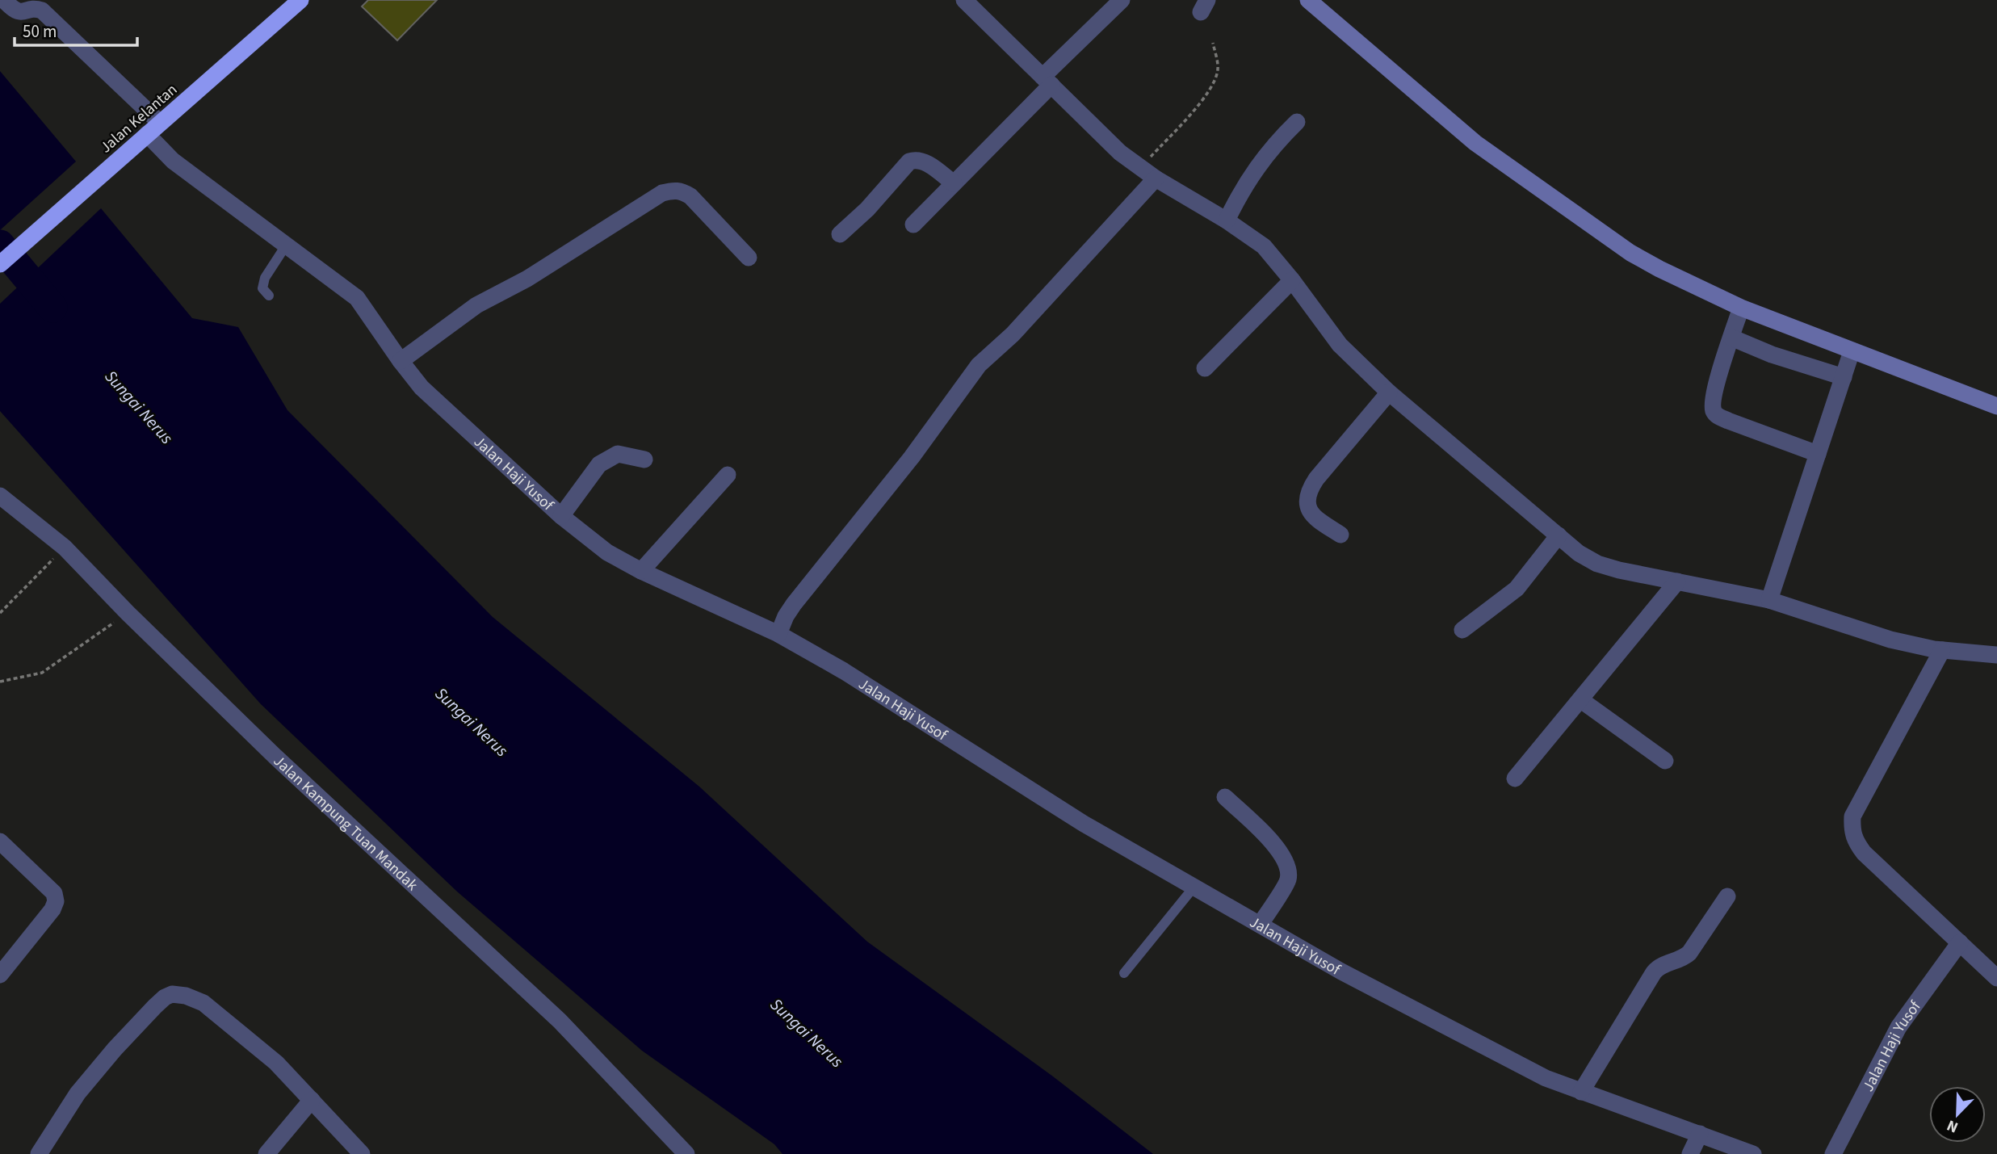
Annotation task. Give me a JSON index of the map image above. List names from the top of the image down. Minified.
{"streets":{"highway":["Jalan Kelantan"],"street":["Jalan Haji Yusof","Jalan Kampung Tuan Mandak"]},"crossings":[["Jalan Kelantan","Jalan Haji Yusof"]],"water":["Sungai Nerus"],"scale_bar":"50 m","north":"bottom left"}
